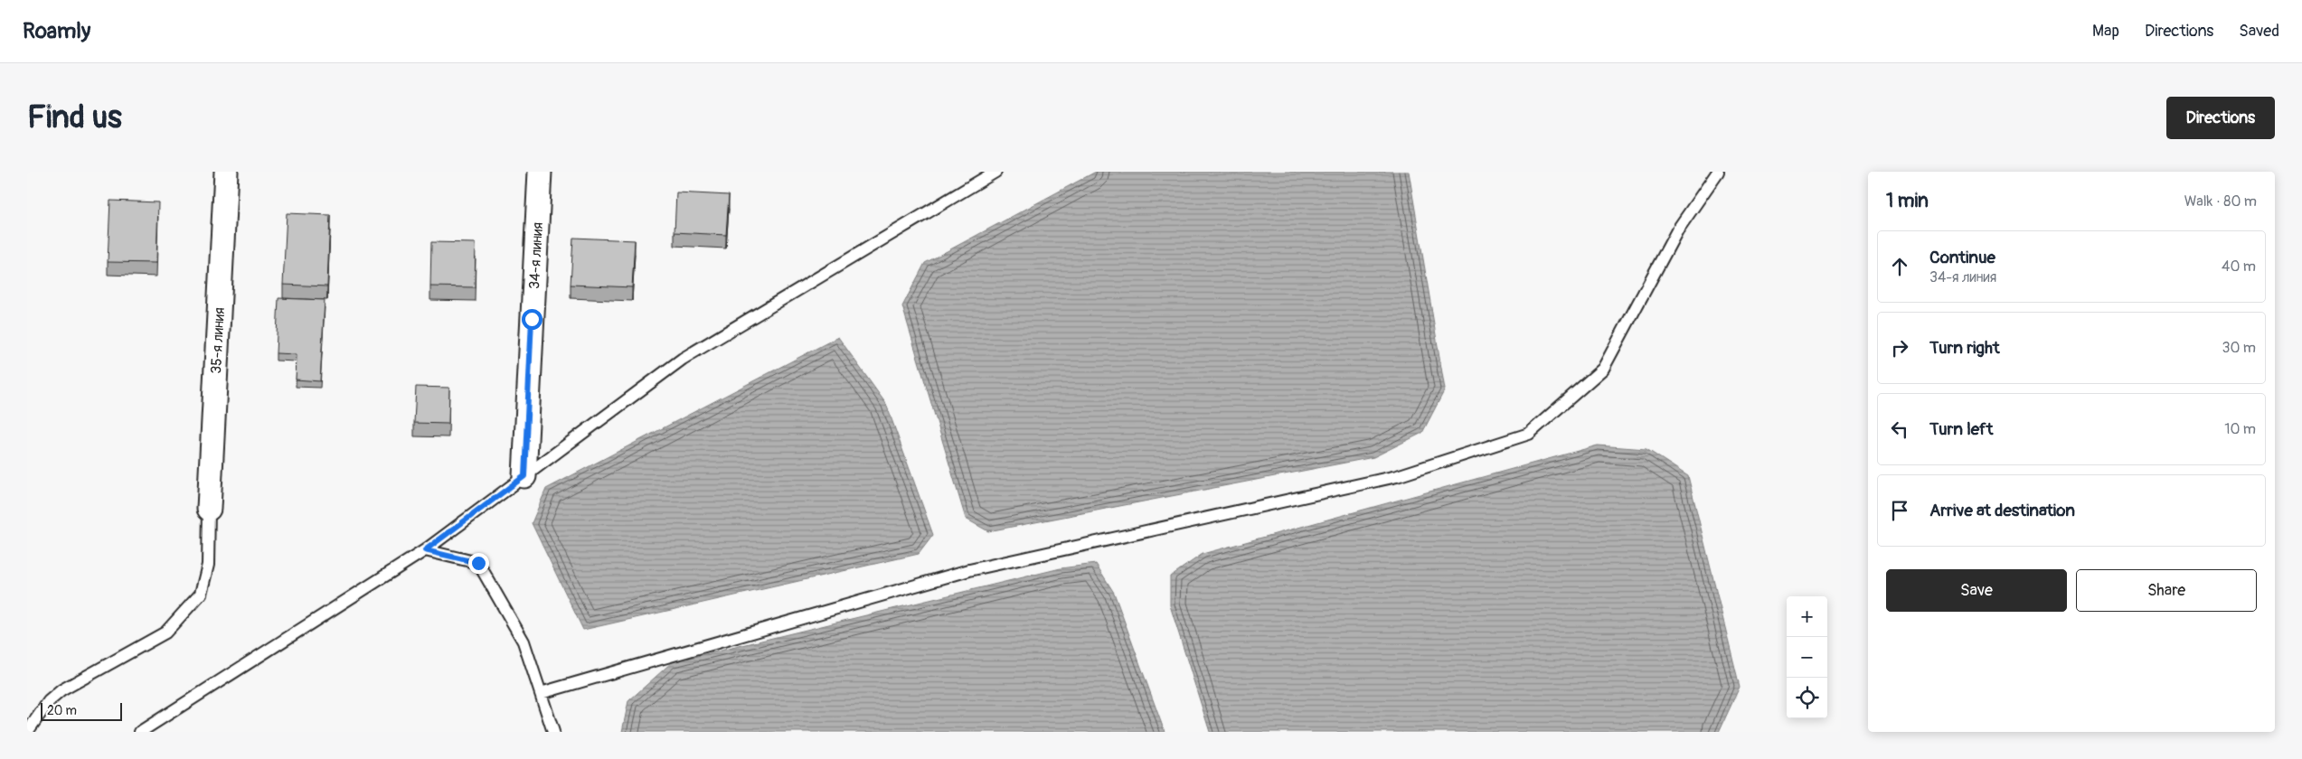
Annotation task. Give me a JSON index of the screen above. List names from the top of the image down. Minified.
{"streets":{"street":["34-я линия","35-я линия"]},"scale_bar":"20 m","page":{"header":"Roamly","nav":["Map","Directions","Saved"],"buttons":["Directions",["Save","Share"]],"title":"Find us","heading":["1 min","Walk · 80 m"],"list":[["Continue","34-я линия","40 m"],["Turn right","30 m"],["Turn left","10 m"],"Arrive at destination"],"map_buttons":["+","−"],"scale":"20 m"}}
